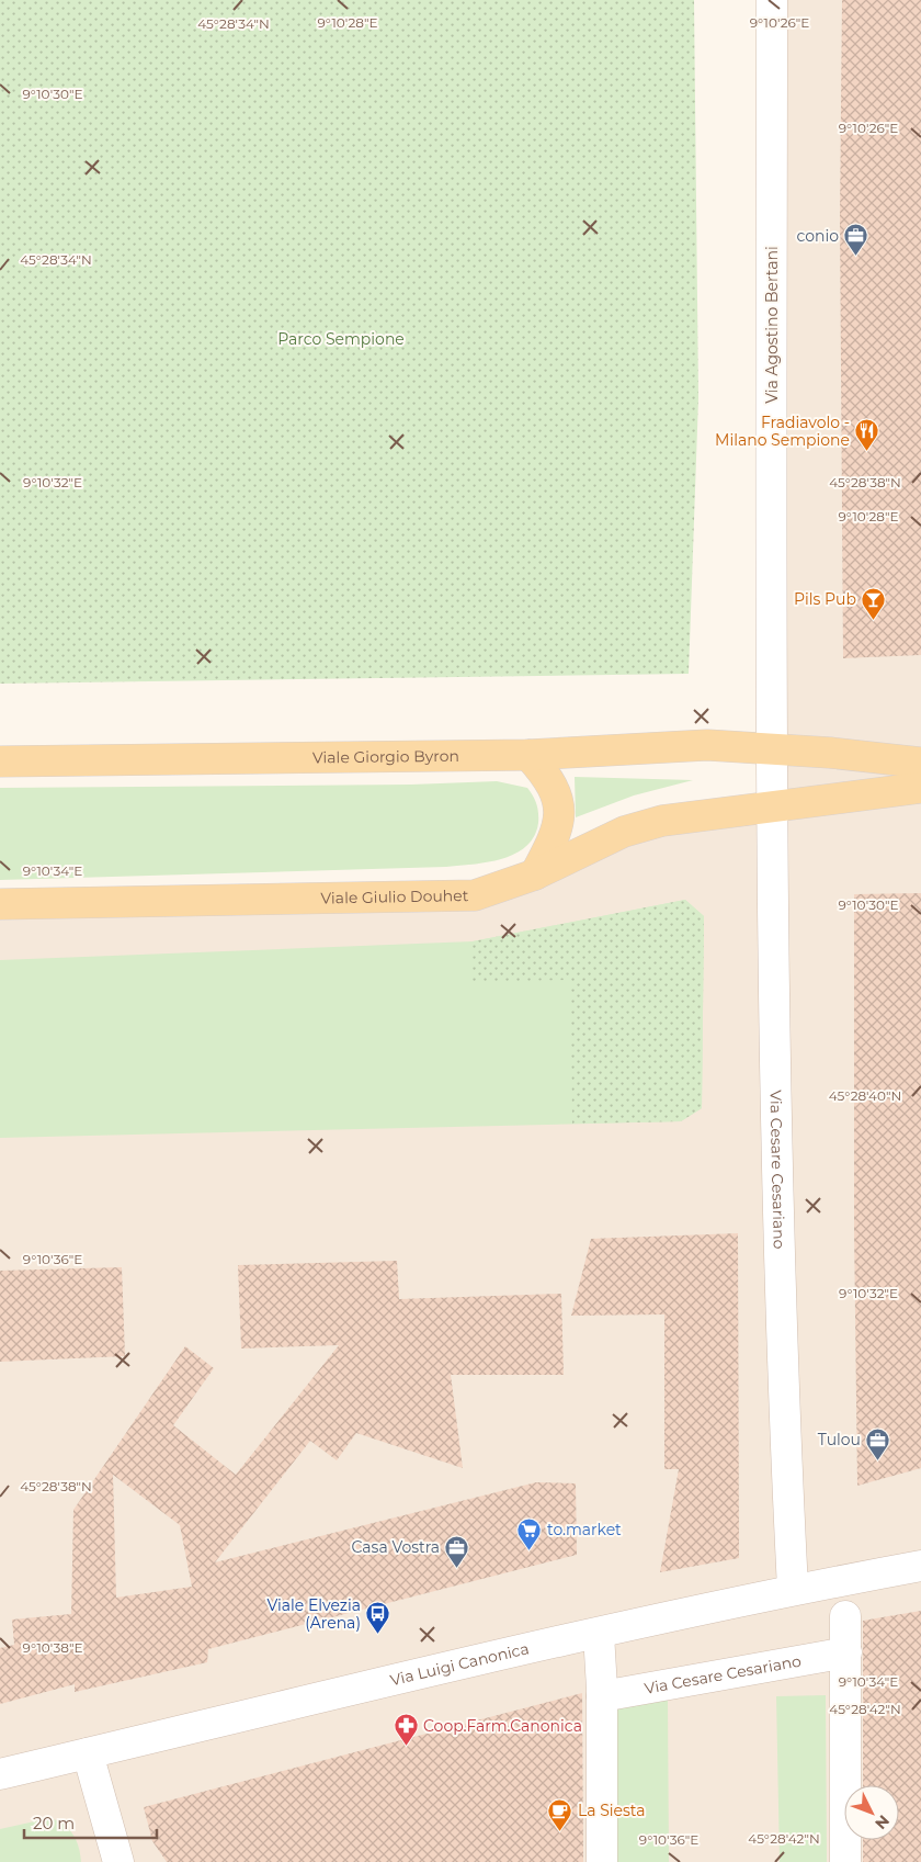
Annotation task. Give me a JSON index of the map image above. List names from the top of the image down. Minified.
{"streets":{"main road":["Viale Giorgio Byron","Viale Giulio Douhet"],"street":["Via Agostino Bertani","Via Cesare Cesariano","Via Luigi Canonica"]},"crossings":[["Via Agostino Bertani","Viale Giorgio Byron"],["Via Agostino Bertani","Via Cesare Cesariano"],["Viale Giorgio Byron","Via Cesare Cesariano"],["Viale Giulio Douhet","Via Cesare Cesariano"],["Via Cesare Cesariano","Via Luigi Canonica"]],"parks":["Parco Sempione"],"places":{"office":["conio","Tulou","Casa Vostra"],"restaurant":["Fradiavolo - Milano Sempione"],"bar":["Pils Pub"],"supermarket":["to.market"],"bus stop":["Viale Elvezia (Arena)"],"pharmacy":["Coop.Farm.Canonica"],"cafe":["La Siesta"]},"scale_bar":"20 m","north":"bottom right","coordinates":["9°10'28\"E","9°10'26\"E","45°28'34\"N","9°10'30\"E","9°10'32\"E","45°28'38\"N","9°10'34\"E","45°28'40\"N","9°10'36\"E","9°10'38\"E","45°28'42\"N"]}
